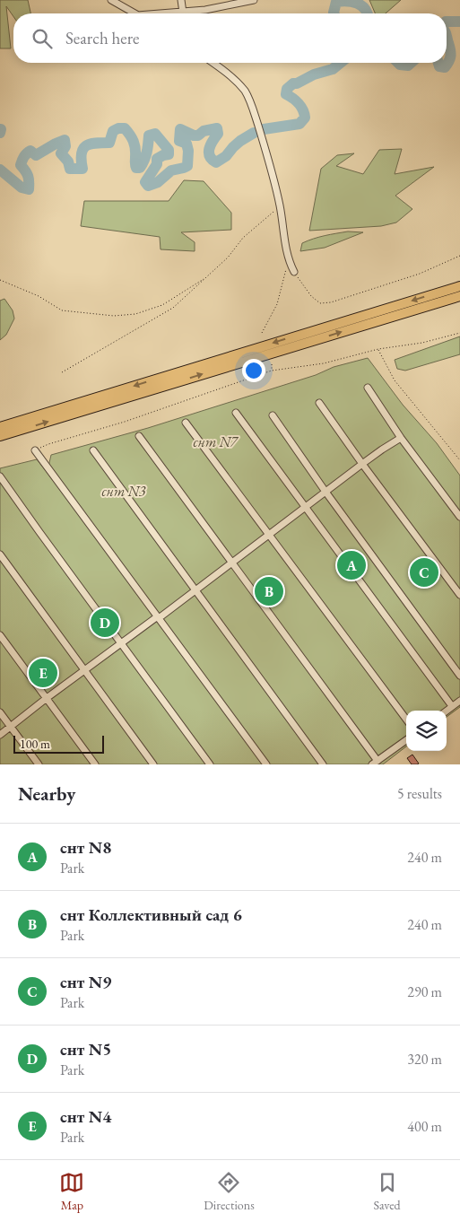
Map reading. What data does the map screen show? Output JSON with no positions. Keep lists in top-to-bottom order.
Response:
{
  "parks": ["снт N7", "снт N3"],
  "scale_bar": "100 m",
  "page": {
    "search": "Search here",
    "pins": [
      "A",
      "C",
      "B",
      "D",
      "E"
    ],
    "scale": "100 m",
    "heading": ["Nearby", "5 results"],
    "list": [
      {
        "mark": "A",
        "name": "снт N8",
        "note": "Park",
        "value": "240 m"
      },
      {
        "mark": "B",
        "name": "снт Коллективный сад 6",
        "note": "Park",
        "value": "240 m"
      },
      {
        "mark": "C",
        "name": "снт N9",
        "note": "Park",
        "value": "290 m"
      },
      {
        "mark": "D",
        "name": "снт N5",
        "note": "Park",
        "value": "320 m"
      },
      {
        "mark": "E",
        "name": "снт N4",
        "note": "Park",
        "value": "400 m"
      }
    ],
    "nav": ["Map", "Directions", "Saved"]
  }
}
